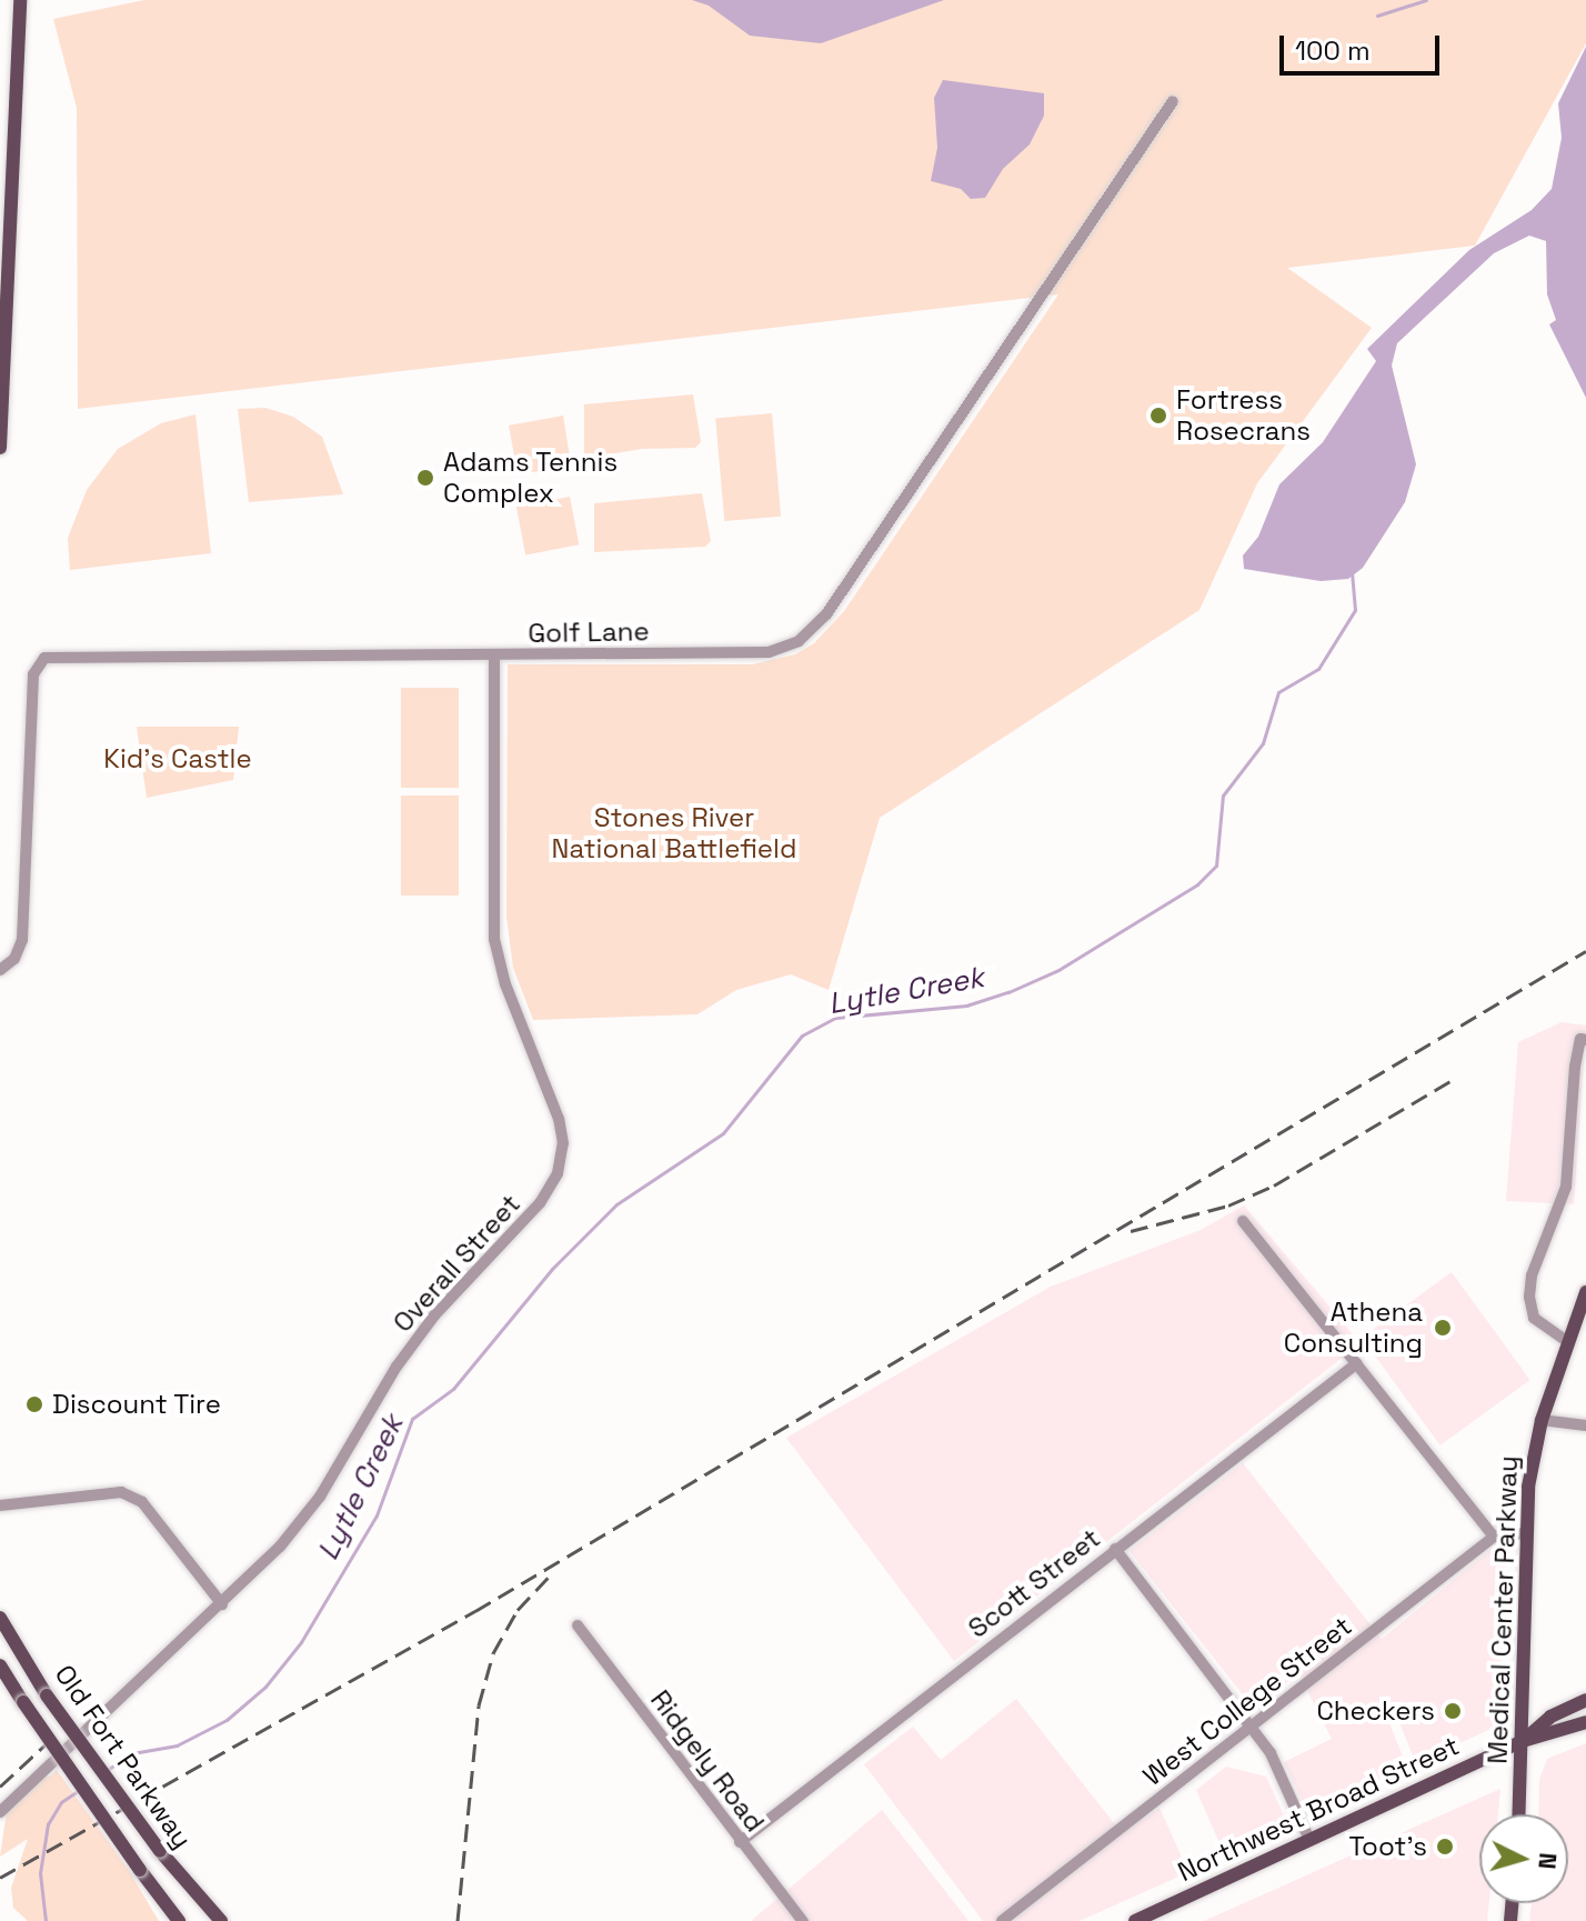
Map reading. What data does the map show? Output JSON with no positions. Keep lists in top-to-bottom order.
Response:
{
  "streets": {
    "main road": ["Medical Center Parkway", "Old Fort Parkway", "Northwest Broad Street"],
    "street": [
      "Golf Lane",
      "Overall Street",
      "Scott Street",
      "West College Street",
      "Ridgely Road"
    ]
  },
  "crossings": [
    ["Golf Lane", "Overall Street"],
    ["Scott Street", "Ridgely Road"],
    ["Medical Center Parkway", "Northwest Broad Street"]
  ],
  "water": ["Lytle Creek"],
  "parks": ["Kid's Castle", "Stones River National Battlefield"],
  "places": [
    "Fortress Rosecrans",
    "Adams Tennis Complex",
    "Athena Consulting",
    "Discount Tire",
    "Checkers",
    "Toot's"
  ],
  "scale_bar": "100 m",
  "north": "right"
}
